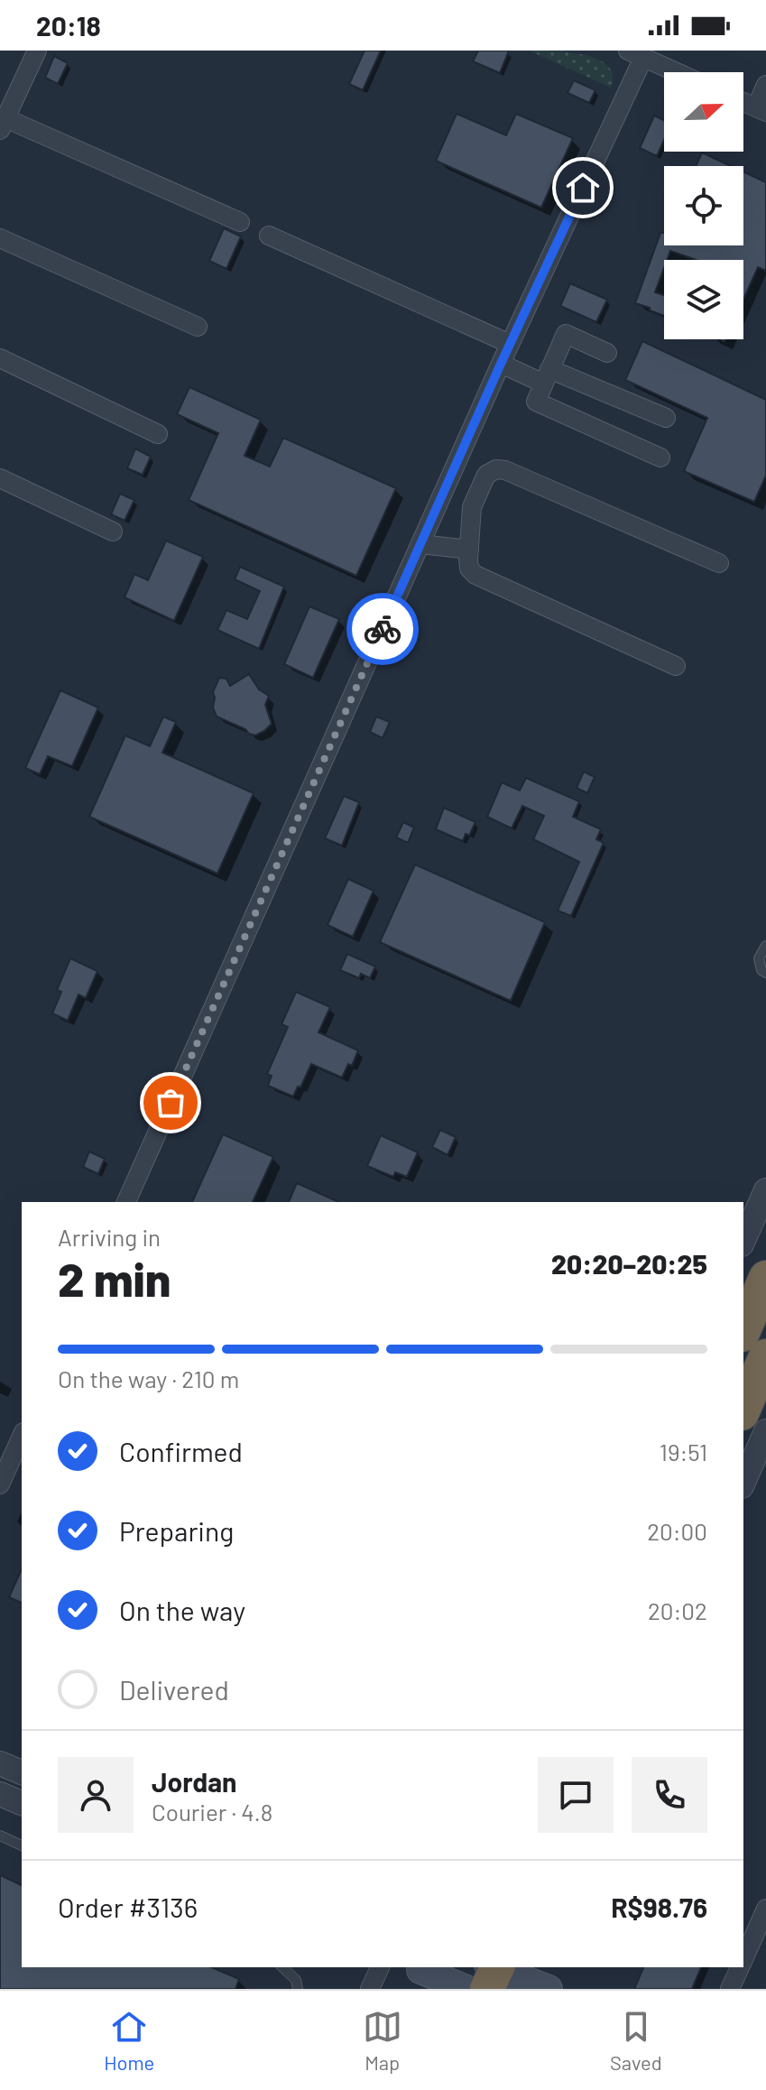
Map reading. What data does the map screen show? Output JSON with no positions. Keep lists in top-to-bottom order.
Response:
{
  "north": "right",
  "page": {
    "status": "20:18",
    "heading": ["2 min", "Arriving in", "20:20–20:25"],
    "panel": [
      "Jordan",
      "Courier · 4.8",
      "Order #3136",
      "R$98.76"
    ],
    "bar": "On the way · 210 m",
    "list": [
      ["Confirmed", "19:51"],
      ["Preparing", "20:00"],
      ["On the way", "20:02"],
      "Delivered"
    ],
    "tabs": ["Home", "Map", "Saved"]
  }
}
